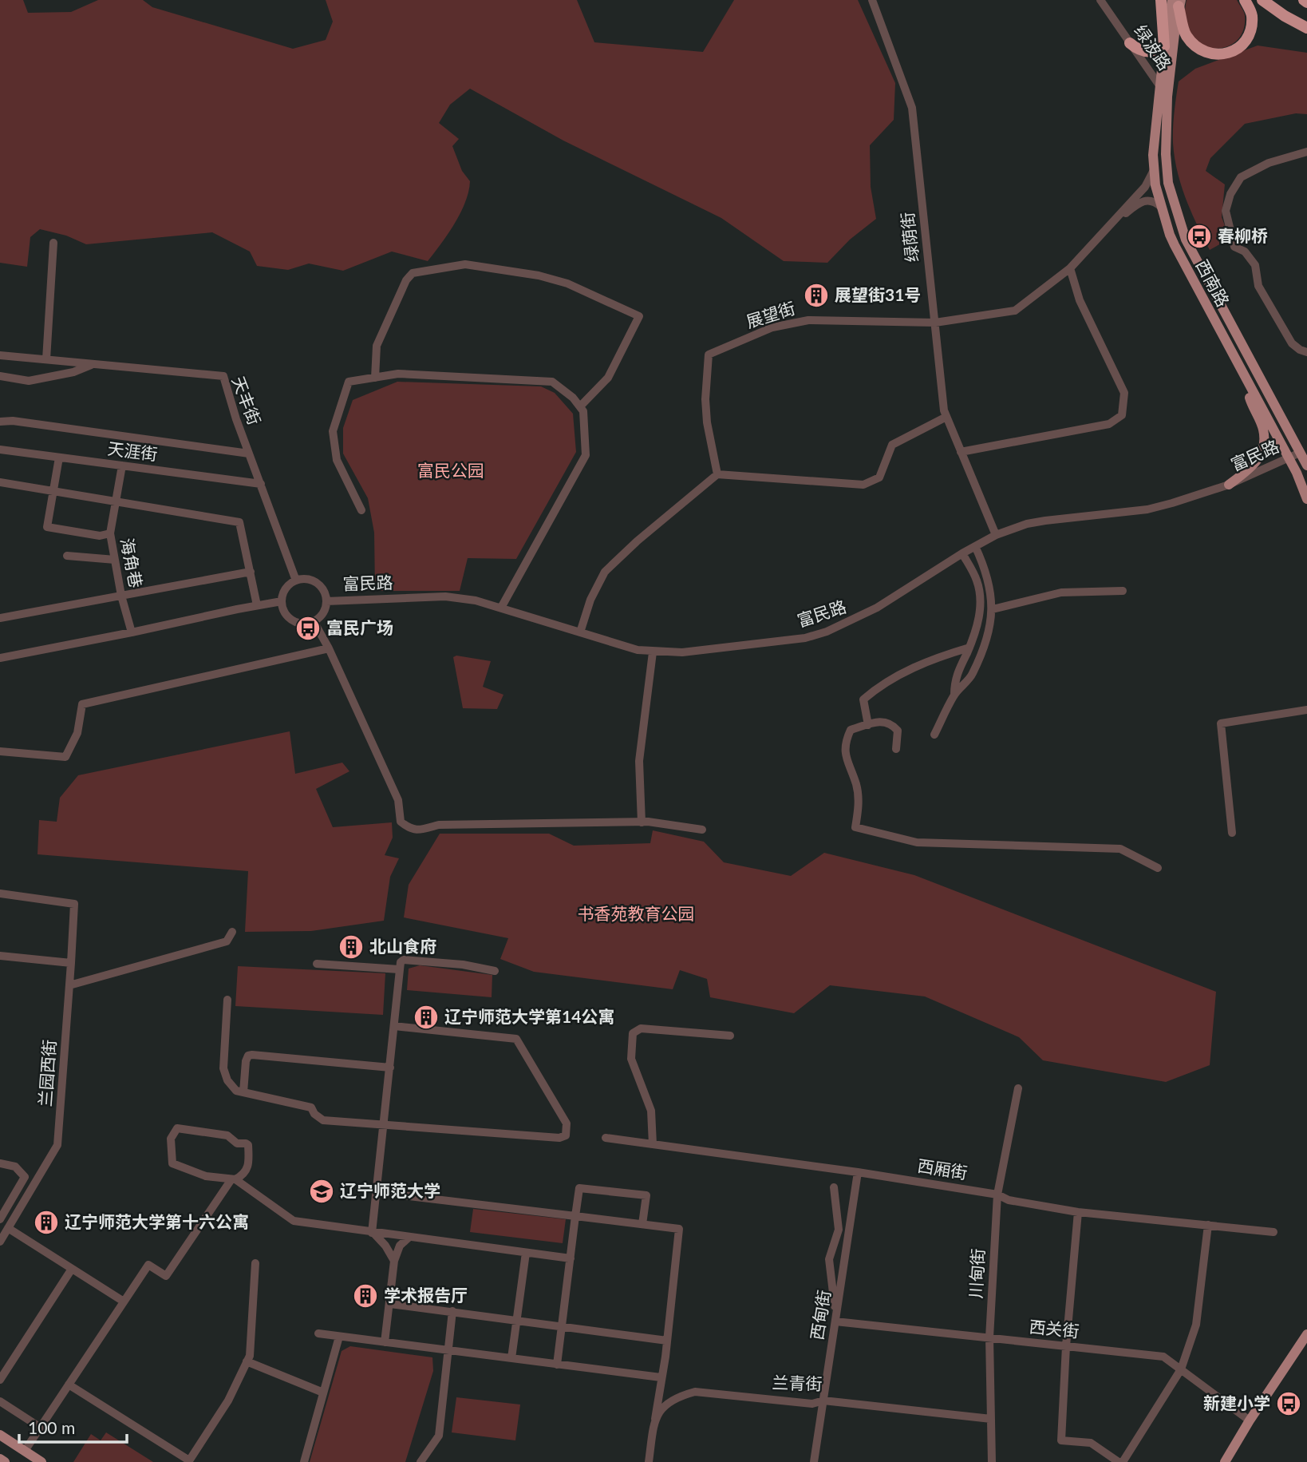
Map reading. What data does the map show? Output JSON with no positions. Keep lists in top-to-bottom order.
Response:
{
  "streets": {
    "main road": ["西南路"],
    "street": [
      "绿波路",
      "绿荫街",
      "展望街",
      "天丰街",
      "天涯街",
      "富民路",
      "海角巷",
      "兰园西街",
      "西厢街",
      "川甸街",
      "西甸街",
      "西关街",
      "兰青街"
    ]
  },
  "crossings": [
    ["绿波路", "西南路"],
    ["绿荫街", "展望街"],
    ["绿荫街", "富民路"],
    ["西南路", "展望街"],
    ["西南路", "富民路"],
    ["天丰街", "天涯街"],
    ["天丰街", "富民路"],
    ["天涯街", "海角巷"],
    ["西厢街", "川甸街"],
    ["西厢街", "西甸街"],
    ["川甸街", "西关街"],
    ["川甸街", "兰青街"],
    ["西甸街", "西关街"],
    ["西甸街", "兰青街"]
  ],
  "parks": ["富民公园", "书香苑教育公园"],
  "places": {
    "bus stop": ["春柳桥", "富民广场", "新建小学"],
    "building": [
      "展望街31号",
      "北山食府",
      "辽宁师范大学第14公寓",
      "辽宁师范大学第十六公寓",
      "学术报告厅"
    ],
    "school or university": ["辽宁师范大学"]
  },
  "scale_bar": "100 m"
}
